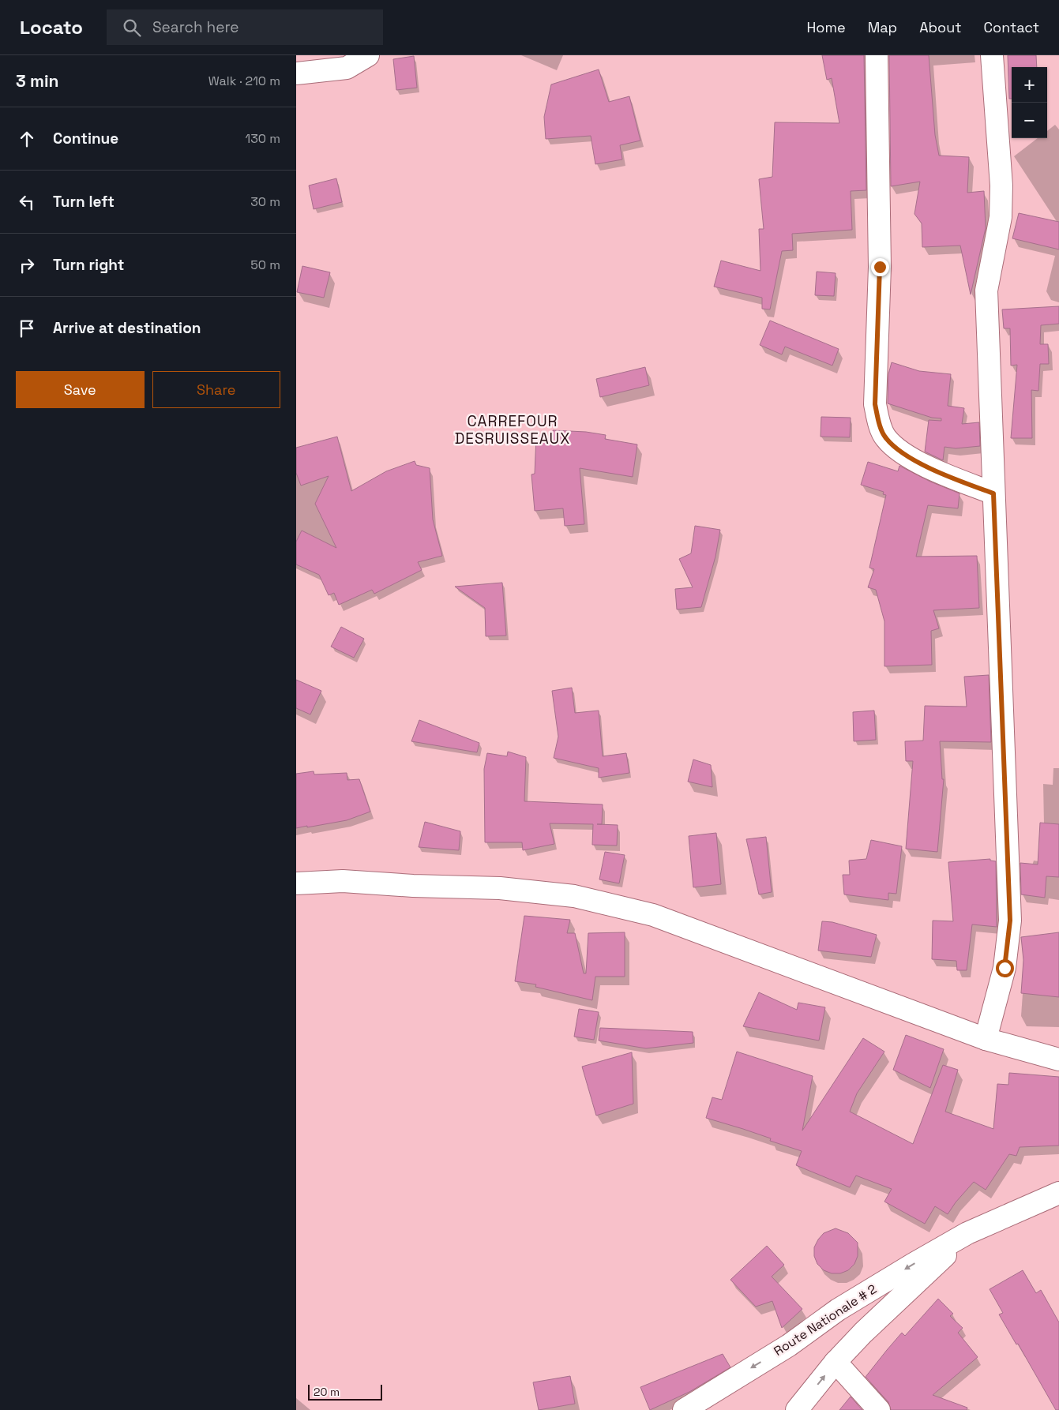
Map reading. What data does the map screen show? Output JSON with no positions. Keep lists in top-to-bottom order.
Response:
{
  "streets": {
    "street": ["Route Nationale # 2"]
  },
  "districts": ["CARREFOUR DESRUISSEAUX"],
  "scale_bar": "20 m",
  "page": {
    "header": "Locato",
    "search": "Search here",
    "nav": [
      "Home",
      "Map",
      "About",
      "Contact"
    ],
    "heading": ["3 min", "Walk · 210 m"],
    "map_buttons": ["+", "−"],
    "list": [
      ["Continue", "130 m"],
      ["Turn left", "30 m"],
      ["Turn right", "50 m"],
      "Arrive at destination"
    ],
    "buttons": ["Save", "Share"],
    "scale": "20 m"
  }
}
